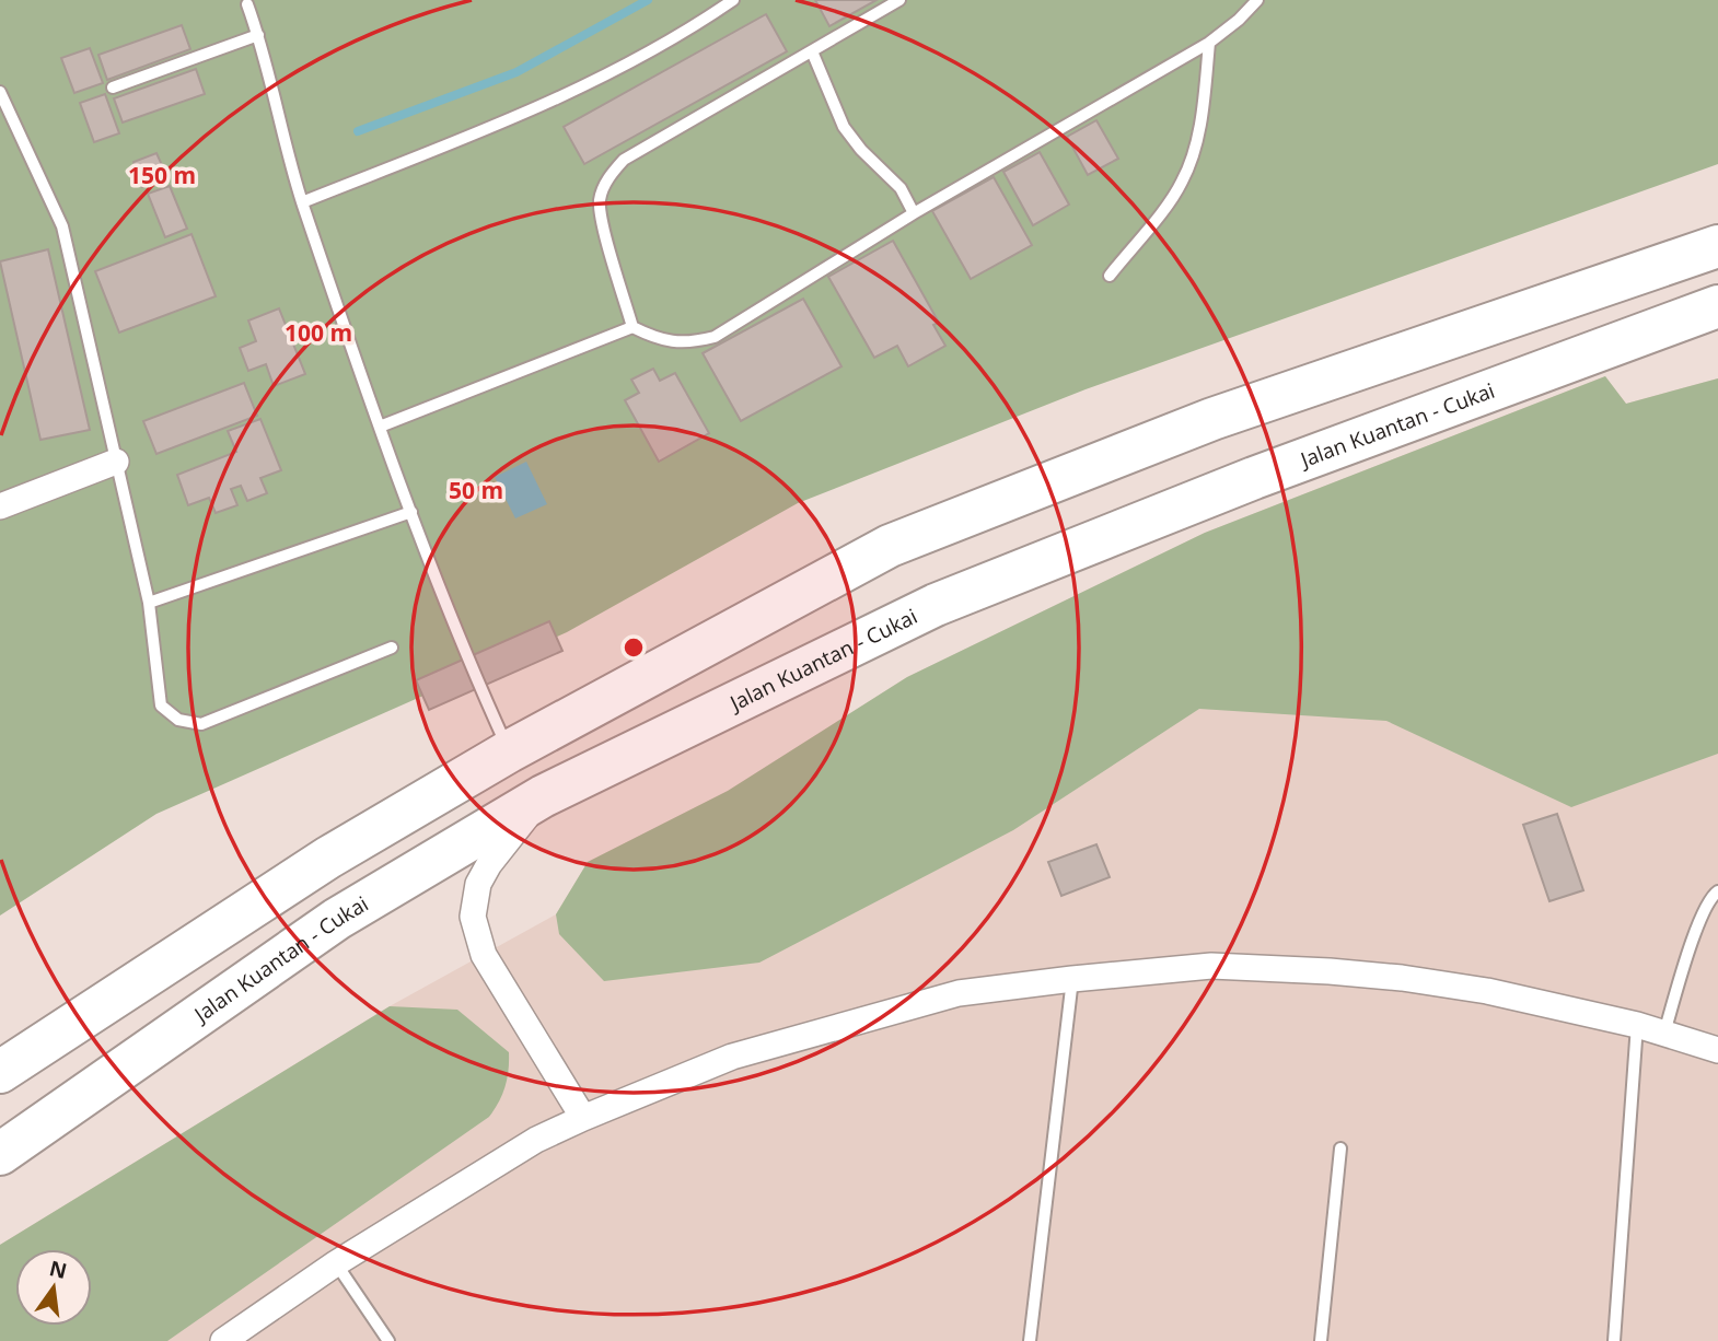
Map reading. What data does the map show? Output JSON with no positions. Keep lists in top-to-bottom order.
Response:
{
  "streets": {
    "highway": ["Jalan Kuantan - Cukai"]
  },
  "north": "top",
  "rings": ["150 m", "100 m", "50 m"]
}
